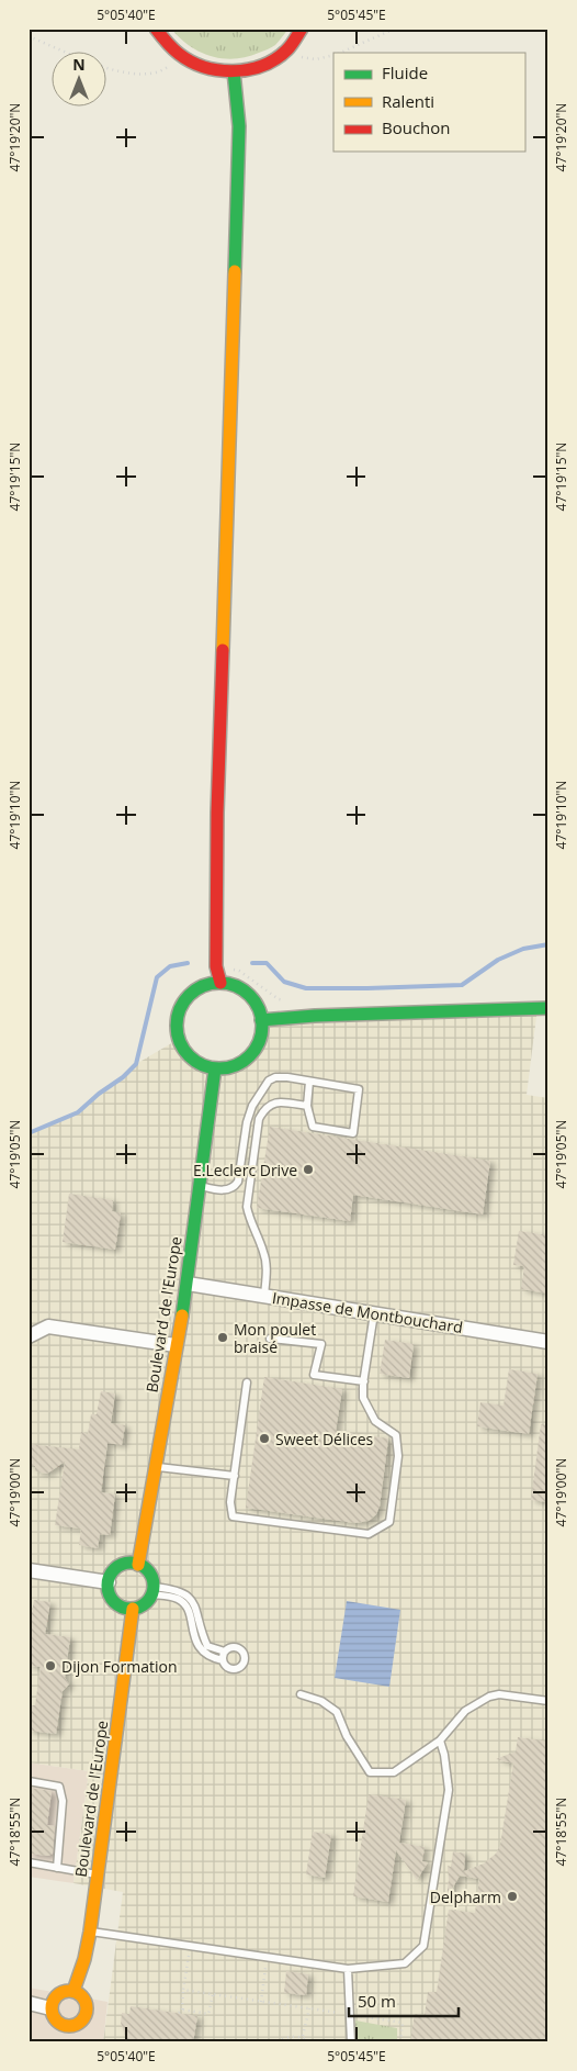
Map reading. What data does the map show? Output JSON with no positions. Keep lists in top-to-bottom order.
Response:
{
  "streets": {
    "street": ["Impasse de Montbouchard", "Boulevard de l'Europe"]
  },
  "crossings": [
    ["Impasse de Montbouchard", "Boulevard de l'Europe"]
  ],
  "places": [
    "E.Leclerc Drive",
    "Mon poulet braisé",
    "Sweet Délices",
    "Dijon Formation",
    "Delpharm"
  ],
  "legend": ["Fluide", "Ralenti", "Bouchon"],
  "scale_bar": "50 m",
  "north": "top",
  "coordinates": [
    "5°05'40\"E",
    "5°05'45\"E",
    "47°19'20\"N",
    "47°19'15\"N",
    "47°19'10\"N",
    "47°19'05\"N",
    "47°19'00\"N",
    "47°18'55\"N"
  ]
}
